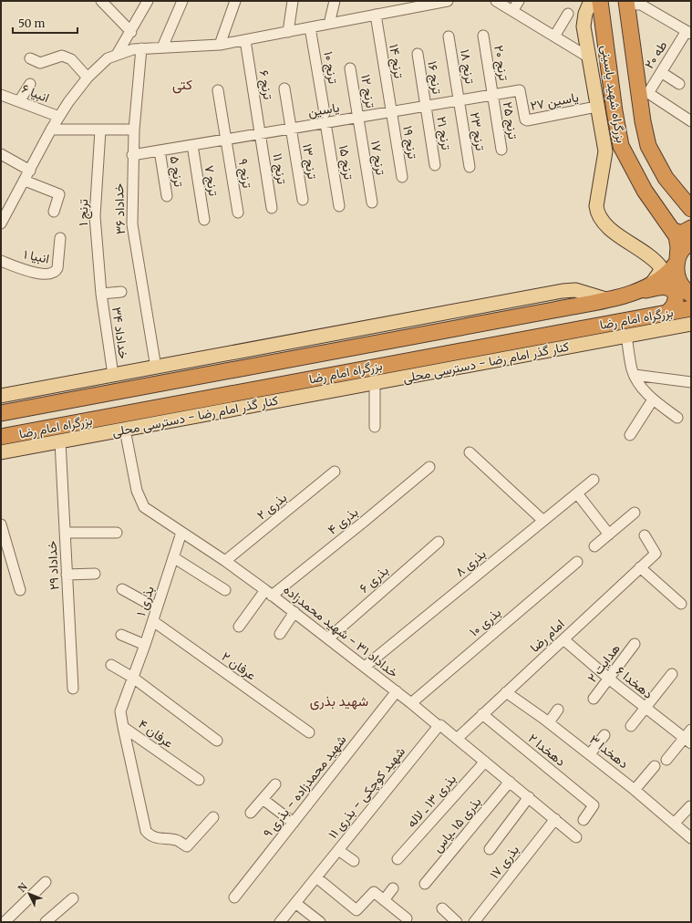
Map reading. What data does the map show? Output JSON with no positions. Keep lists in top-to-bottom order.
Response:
{
  "streets": {
    "highway": ["بزرگراه شهید یاسینی", "بزرگراه امام رضا"],
    "main road": ["کنار گذر امام رضا - دسترسی محلی"],
    "street": [
      "طه ۲۰",
      "ترنج ۱۴",
      "ترنج ۲۰",
      "ترنج ۱۸",
      "ترنج ۱۰",
      "ترنج ۱۶",
      "ترنج ۶",
      "ترنج ۱۲",
      "انبیا ۶",
      "یاسین ۲۷",
      "یاسین",
      "ترنج ۲۵",
      "ترنج ۲۳",
      "ترنج ۲۱",
      "ترنج ۱۹",
      "ترنج ۱۷",
      "ترنج ۱۳",
      "ترنج ۱۵",
      "ترنج ۱۱",
      "ترنج ۵",
      "ترنج ۹",
      "ترنج ۷",
      "خداداد ۳۶",
      "ترنج ۱",
      "انبیا ۱",
      "خداداد ۳۴",
      "بذری ۲",
      "بذری ۴",
      "بذری ۸",
      "خداداد ۲۹",
      "بذری ۶",
      "بذری ۱",
      "بذری ۱۰",
      "خداداد ۳۱ - شهید محمدزاده",
      "امام رضا",
      "هدایت ۲",
      "عرفان ۲",
      "دهخدا ۶",
      "عرفان ۴",
      "دهخدا ۲",
      "دهخدا ۳",
      "شهید محمدزاده - بذری ۹",
      "شهید کوچکی - بذری ۱۱",
      "بذری ۱۳ ـ لاله",
      "بذری ۱۵ ـ‌یاس",
      "بذری ۱۷"
    ]
  },
  "crossings": [
    ["ترنج ۱۴", "یاسین"],
    ["ترنج ۱۴", "ترنج ۱۹"],
    ["ترنج ۲۰", "یاسین"],
    ["ترنج ۲۰", "ترنج ۲۵"],
    ["ترنج ۱۸", "یاسین"],
    ["ترنج ۱۸", "ترنج ۲۳"],
    ["ترنج ۱۰", "یاسین"],
    ["ترنج ۱۰", "ترنج ۱۵"],
    ["ترنج ۱۶", "یاسین"],
    ["ترنج ۱۶", "ترنج ۲۱"],
    ["ترنج ۶", "یاسین"],
    ["ترنج ۶", "ترنج ۱۱"],
    ["ترنج ۱۲", "یاسین"],
    ["ترنج ۱۲", "ترنج ۱۷"],
    ["بزرگراه شهید یاسینی", "بزرگراه امام رضا"],
    ["یاسین ۲۷", "یاسین"],
    ["یاسین", "ترنج ۲۵"],
    ["یاسین", "ترنج ۲۳"],
    ["یاسین", "ترنج ۲۱"],
    ["یاسین", "ترنج ۱۹"],
    ["یاسین", "ترنج ۱۷"],
    ["یاسین", "ترنج ۱۳"],
    ["یاسین", "ترنج ۱۵"],
    ["یاسین", "ترنج ۱۱"],
    ["یاسین", "ترنج ۵"],
    ["یاسین", "ترنج ۹"],
    ["یاسین", "ترنج ۷"],
    ["یاسین", "خداداد ۳۶"],
    ["ترنج ۱", "خداداد ۳۴"],
    ["بزرگراه امام رضا", "کنار گذر امام رضا - دسترسی محلی"],
    ["بزرگراه امام رضا", "خداداد ۳۱ - شهید محمدزاده"],
    ["کنار گذر امام رضا - دسترسی محلی", "خداداد ۲۹"],
    ["کنار گذر امام رضا - دسترسی محلی", "خداداد ۳۱ - شهید محمدزاده"],
    ["بذری ۲", "خداداد ۳۱ - شهید محمدزاده"],
    ["بذری ۴", "خداداد ۳۱ - شهید محمدزاده"],
    ["بذری ۸", "خداداد ۳۱ - شهید محمدزاده"],
    ["بذری ۶", "خداداد ۳۱ - شهید محمدزاده"],
    ["بذری ۱", "خداداد ۳۱ - شهید محمدزاده"],
    ["بذری ۱", "عرفان ۲"],
    ["بذری ۱", "عرفان ۴"],
    ["بذری ۱۰", "خداداد ۳۱ - شهید محمدزاده"],
    ["خداداد ۳۱ - شهید محمدزاده", "امام رضا"],
    ["خداداد ۳۱ - شهید محمدزاده", "شهید محمدزاده - بذری ۹"],
    ["خداداد ۳۱ - شهید محمدزاده", "شهید کوچکی - بذری ۱۱"],
    ["خداداد ۳۱ - شهید محمدزاده", "بذری ۱۳ ـ لاله"],
    ["خداداد ۳۱ - شهید محمدزاده", "بذری ۱۵ ـ‌یاس"],
    ["خداداد ۳۱ - شهید محمدزاده", "بذری ۱۷"],
    ["امام رضا", "دهخدا ۶"],
    ["امام رضا", "دهخدا ۲"],
    ["امام رضا", "دهخدا ۳"],
    ["هدایت ۲", "دهخدا ۶"]
  ],
  "districts": ["کتی", "شهید بذری"],
  "scale_bar": "50 m",
  "north": "top left"
}
